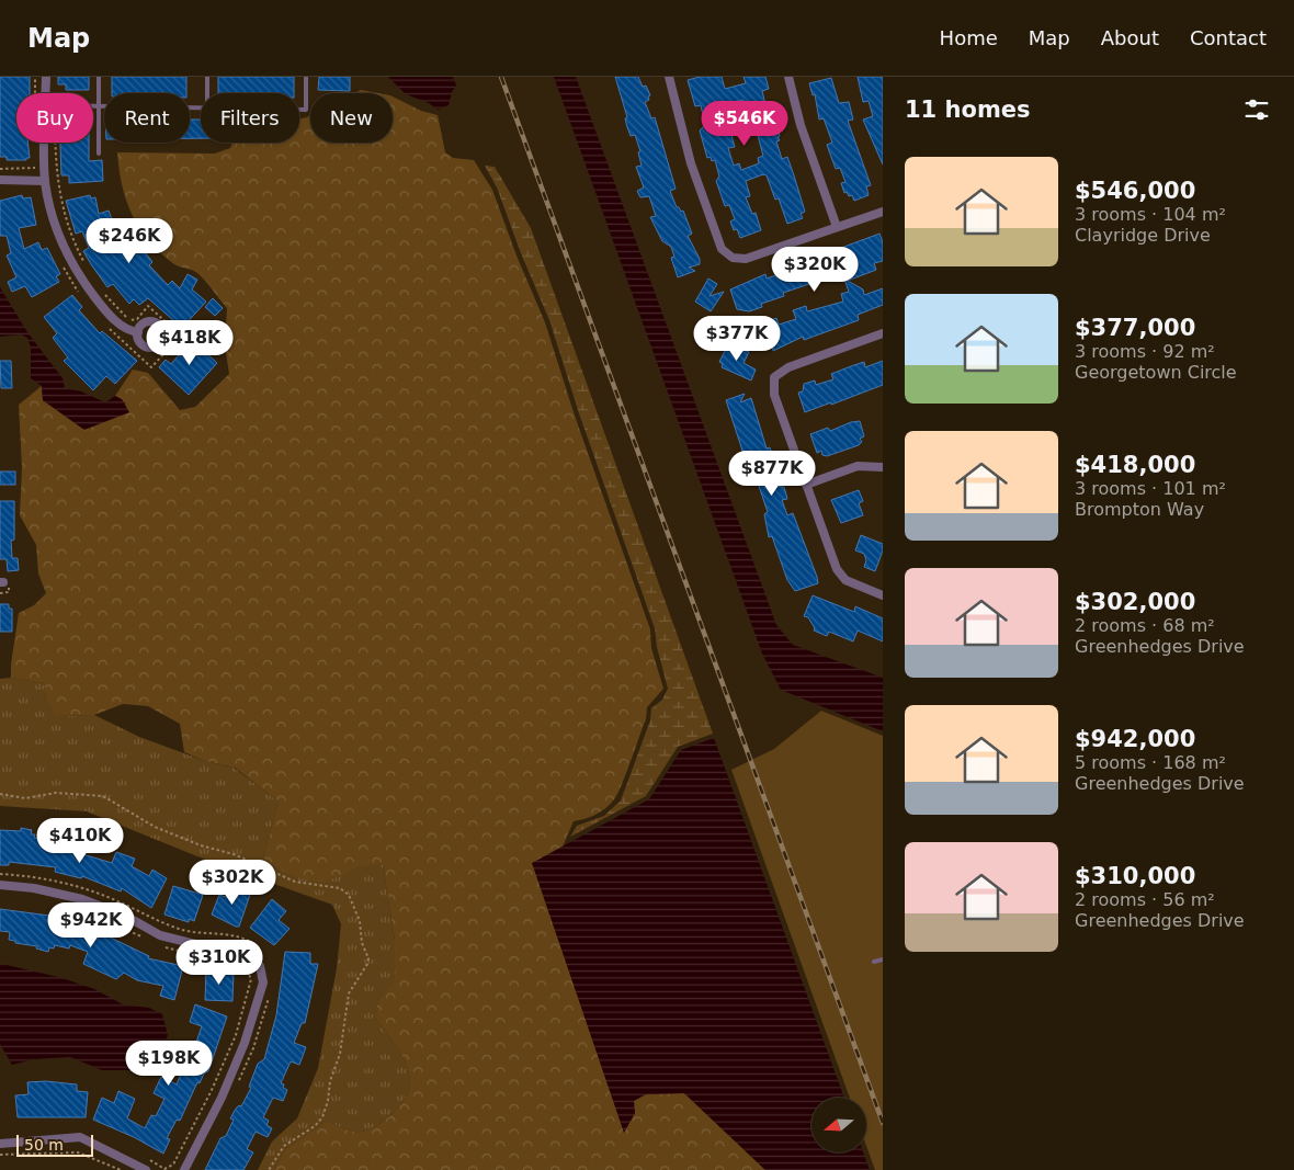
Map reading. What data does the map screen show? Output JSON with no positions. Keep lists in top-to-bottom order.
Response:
{
  "scale_bar": "50 m",
  "north": "left",
  "page": {
    "header": "Map",
    "nav": [
      "Home",
      "Map",
      "About",
      "Contact"
    ],
    "heading": "11 homes",
    "chip": [
      "Buy",
      "Rent",
      "Filters",
      "New"
    ],
    "price": [
      "$546K",
      "$246K",
      "$320K",
      "$377K",
      "$418K",
      "$877K",
      "$410K",
      "$302K",
      "$942K",
      "$310K",
      "$198K"
    ],
    "list": [
      {
        "name": "$546,000",
        "note": "3 rooms · 104 m² · Clayridge Drive"
      },
      {
        "name": "$377,000",
        "note": "3 rooms · 92 m² · Georgetown Circle"
      },
      {
        "name": "$418,000",
        "note": "3 rooms · 101 m² · Brompton Way"
      },
      {
        "name": "$302,000",
        "note": "2 rooms · 68 m² · Greenhedges Drive"
      },
      {
        "name": "$942,000",
        "note": "5 rooms · 168 m² · Greenhedges Drive"
      },
      {
        "name": "$310,000",
        "note": "2 rooms · 56 m² · Greenhedges Drive"
      }
    ],
    "scale": "50 m"
  }
}
